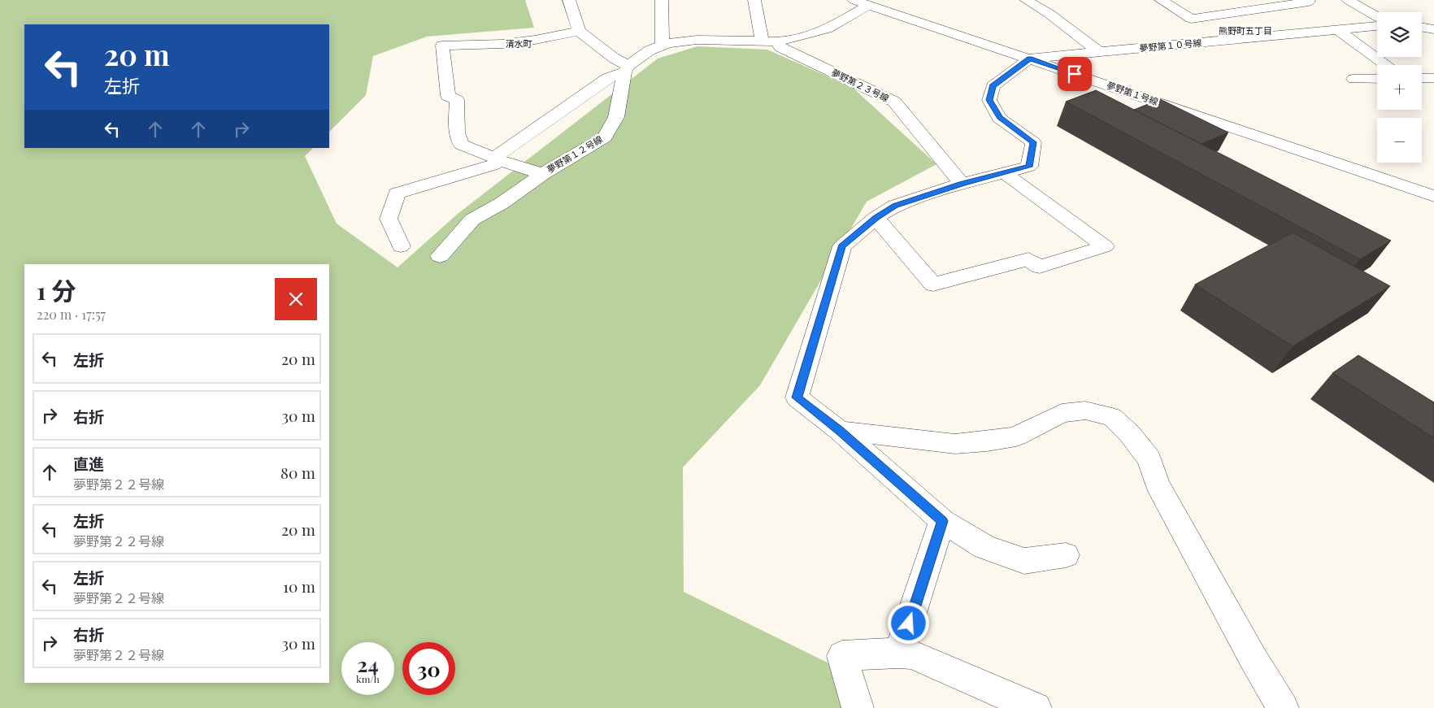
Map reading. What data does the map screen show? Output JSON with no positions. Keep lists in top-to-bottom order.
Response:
{
  "streets": {
    "street": [
      "夢野第１０号線",
      "夢野第２３号線",
      "夢野第１号線",
      "夢野第１２号線"
    ]
  },
  "crossings": [
    ["夢野第１０号線", "夢野第１号線"]
  ],
  "districts": ["熊野町五丁目", "清水町"],
  "page": {
    "map_buttons": ["+", "−"],
    "turn": ["20 m", "左折"],
    "heading": ["1 分", "220 m · 17:57"],
    "list": [
      {
        "name": "左折",
        "value": "20 m"
      },
      {
        "name": "右折",
        "value": "30 m"
      },
      {
        "name": "直進",
        "note": "夢野第２２号線",
        "value": "80 m"
      },
      {
        "name": "左折",
        "note": "夢野第２２号線",
        "value": "20 m"
      },
      {
        "name": "左折",
        "note": "夢野第２２号線",
        "value": "10 m"
      },
      {
        "name": "右折",
        "note": "夢野第２２号線",
        "value": "30 m"
      }
    ],
    "speed": "24 km/h",
    "limit": "30"
  }
}
